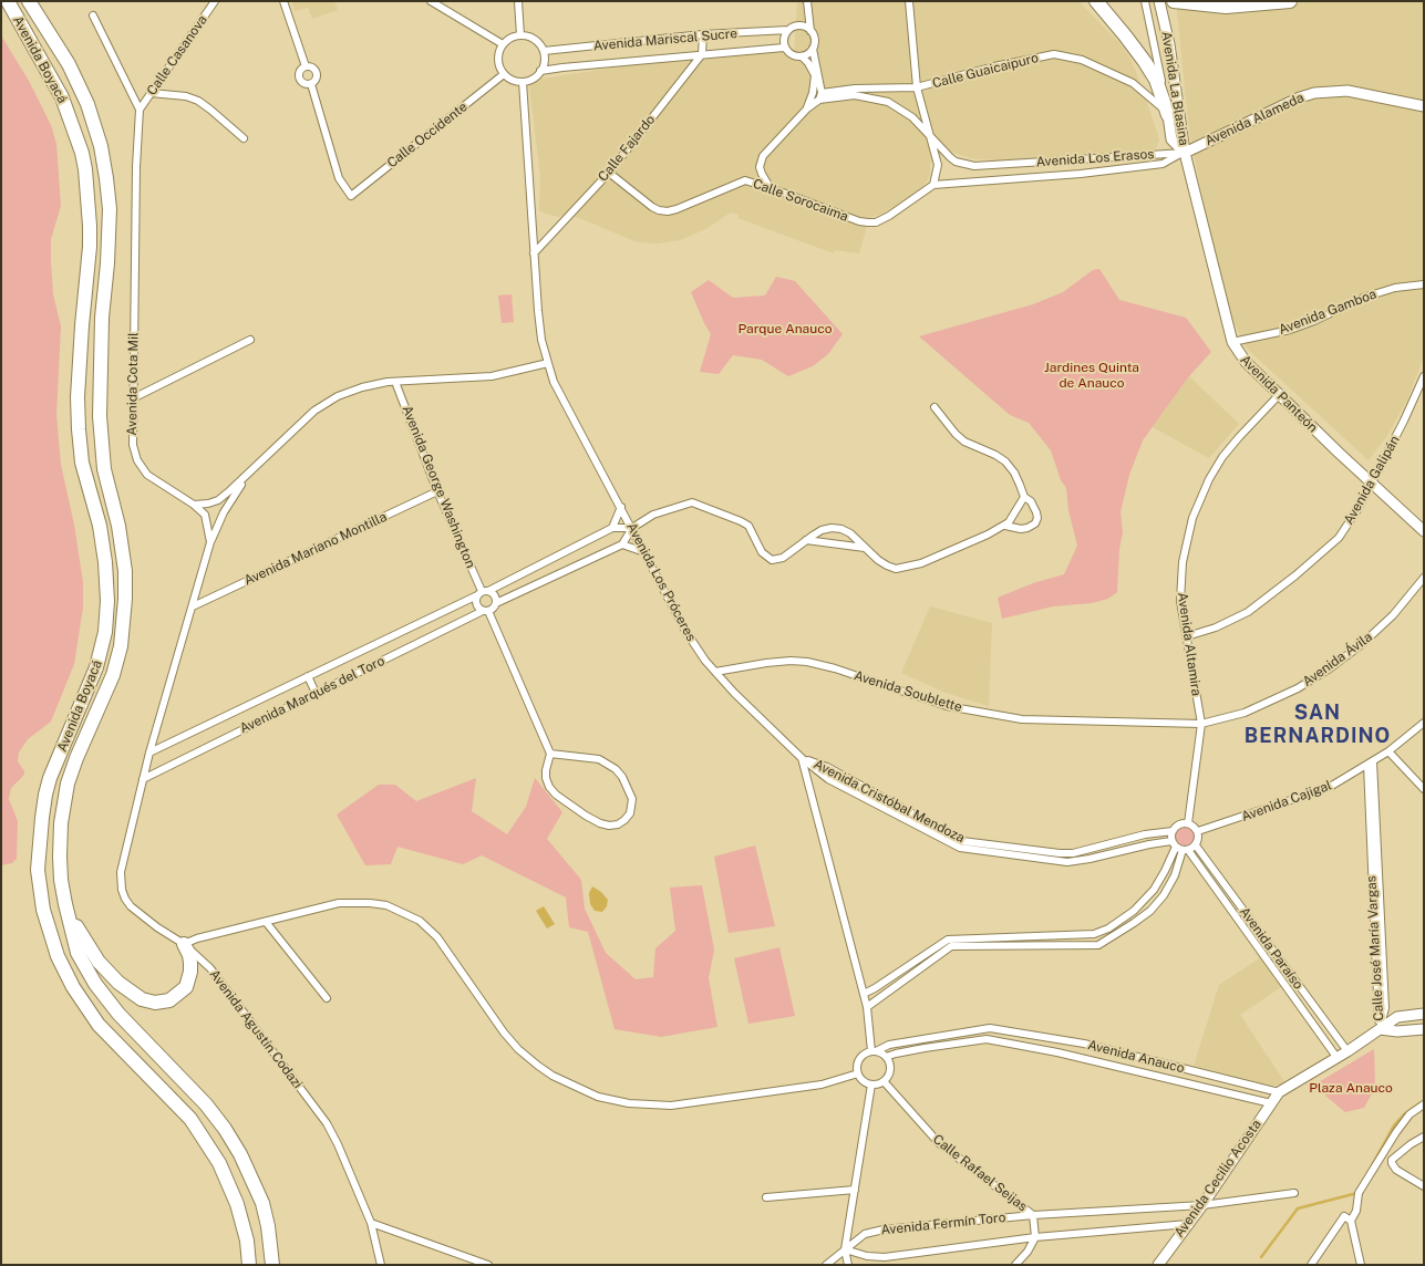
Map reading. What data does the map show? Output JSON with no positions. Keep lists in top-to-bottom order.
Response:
{
  "streets": {
    "highway": ["Avenida Boyacá"],
    "main road": [
      "Avenida La Blasina",
      "Avenida Alameda",
      "Avenida Panteón",
      "Avenida Cecilio Acosta"
    ],
    "street": [
      "Avenida Mariscal Sucre",
      "Calle Casanova",
      "Calle Guaicaipuro",
      "Calle Occidente",
      "Calle Fajardo",
      "Avenida Los Erasos",
      "Calle Sorocaima",
      "Avenida Gamboa",
      "Avenida Cota Mil",
      "Avenida Galipán",
      "Avenida George Washington",
      "Avenida Mariano Montilla",
      "Avenida Los Próceres",
      "Avenida Altamira",
      "Avenida Ávila",
      "Avenida Soublette",
      "Avenida Marqués del Toro",
      "Avenida Cristóbal Mendoza",
      "Avenida Cajigal",
      "Avenida Paraíso",
      "Calle José María Vargas",
      "Avenida Agustín Codazi",
      "Avenida Anauco",
      "Calle Rafael Seijas",
      "Avenida Fermín Toro"
    ]
  },
  "crossings": [
    ["Avenida Mariscal Sucre", "Calle Occidente"],
    ["Avenida Mariscal Sucre", "Calle Fajardo"],
    ["Avenida Mariscal Sucre", "Avenida Los Próceres"],
    ["Calle Casanova", "Avenida Cota Mil"],
    ["Calle Guaicaipuro", "Avenida La Blasina"],
    ["Calle Guaicaipuro", "Avenida Los Erasos"],
    ["Calle Guaicaipuro", "Calle Sorocaima"],
    ["Avenida La Blasina", "Avenida Alameda"],
    ["Avenida La Blasina", "Avenida Los Erasos"],
    ["Avenida La Blasina", "Avenida Panteón"],
    ["Avenida Alameda", "Avenida Los Erasos"],
    ["Avenida Alameda", "Avenida Panteón"],
    ["Calle Occidente", "Avenida Los Próceres"],
    ["Calle Fajardo", "Calle Sorocaima"],
    ["Calle Fajardo", "Avenida Los Próceres"],
    ["Avenida Los Erasos", "Calle Sorocaima"],
    ["Avenida Los Erasos", "Avenida Panteón"],
    ["Avenida Gamboa", "Avenida Panteón"],
    ["Avenida Cota Mil", "Avenida Mariano Montilla"],
    ["Avenida Cota Mil", "Avenida Marqués del Toro"],
    ["Avenida Cota Mil", "Avenida Agustín Codazi"],
    ["Avenida Panteón", "Avenida Galipán"],
    ["Avenida Panteón", "Avenida Altamira"],
    ["Avenida Galipán", "Avenida Altamira"],
    ["Avenida George Washington", "Avenida Mariano Montilla"],
    ["Avenida George Washington", "Avenida Marqués del Toro"],
    ["Avenida Los Próceres", "Avenida Soublette"],
    ["Avenida Los Próceres", "Avenida Marqués del Toro"],
    ["Avenida Los Próceres", "Avenida Cristóbal Mendoza"],
    ["Avenida Altamira", "Avenida Ávila"],
    ["Avenida Altamira", "Avenida Soublette"],
    ["Avenida Altamira", "Avenida Cristóbal Mendoza"],
    ["Avenida Altamira", "Avenida Cajigal"],
    ["Avenida Altamira", "Avenida Paraíso"],
    ["Avenida Ávila", "Avenida Soublette"],
    ["Avenida Marqués del Toro", "Avenida Agustín Codazi"],
    ["Avenida Cristóbal Mendoza", "Avenida Cajigal"],
    ["Avenida Cristóbal Mendoza", "Avenida Paraíso"],
    ["Avenida Cajigal", "Avenida Paraíso"],
    ["Avenida Cajigal", "Calle José María Vargas"],
    ["Avenida Anauco", "Calle Rafael Seijas"],
    ["Avenida Anauco", "Avenida Cecilio Acosta"],
    ["Calle Rafael Seijas", "Avenida Fermín Toro"],
    ["Avenida Cecilio Acosta", "Avenida Fermín Toro"]
  ],
  "districts": ["SAN BERNARDINO"],
  "parks": ["Parque Anauco", "Jardines Quinta de Anauco", "Plaza Anauco"]
}
